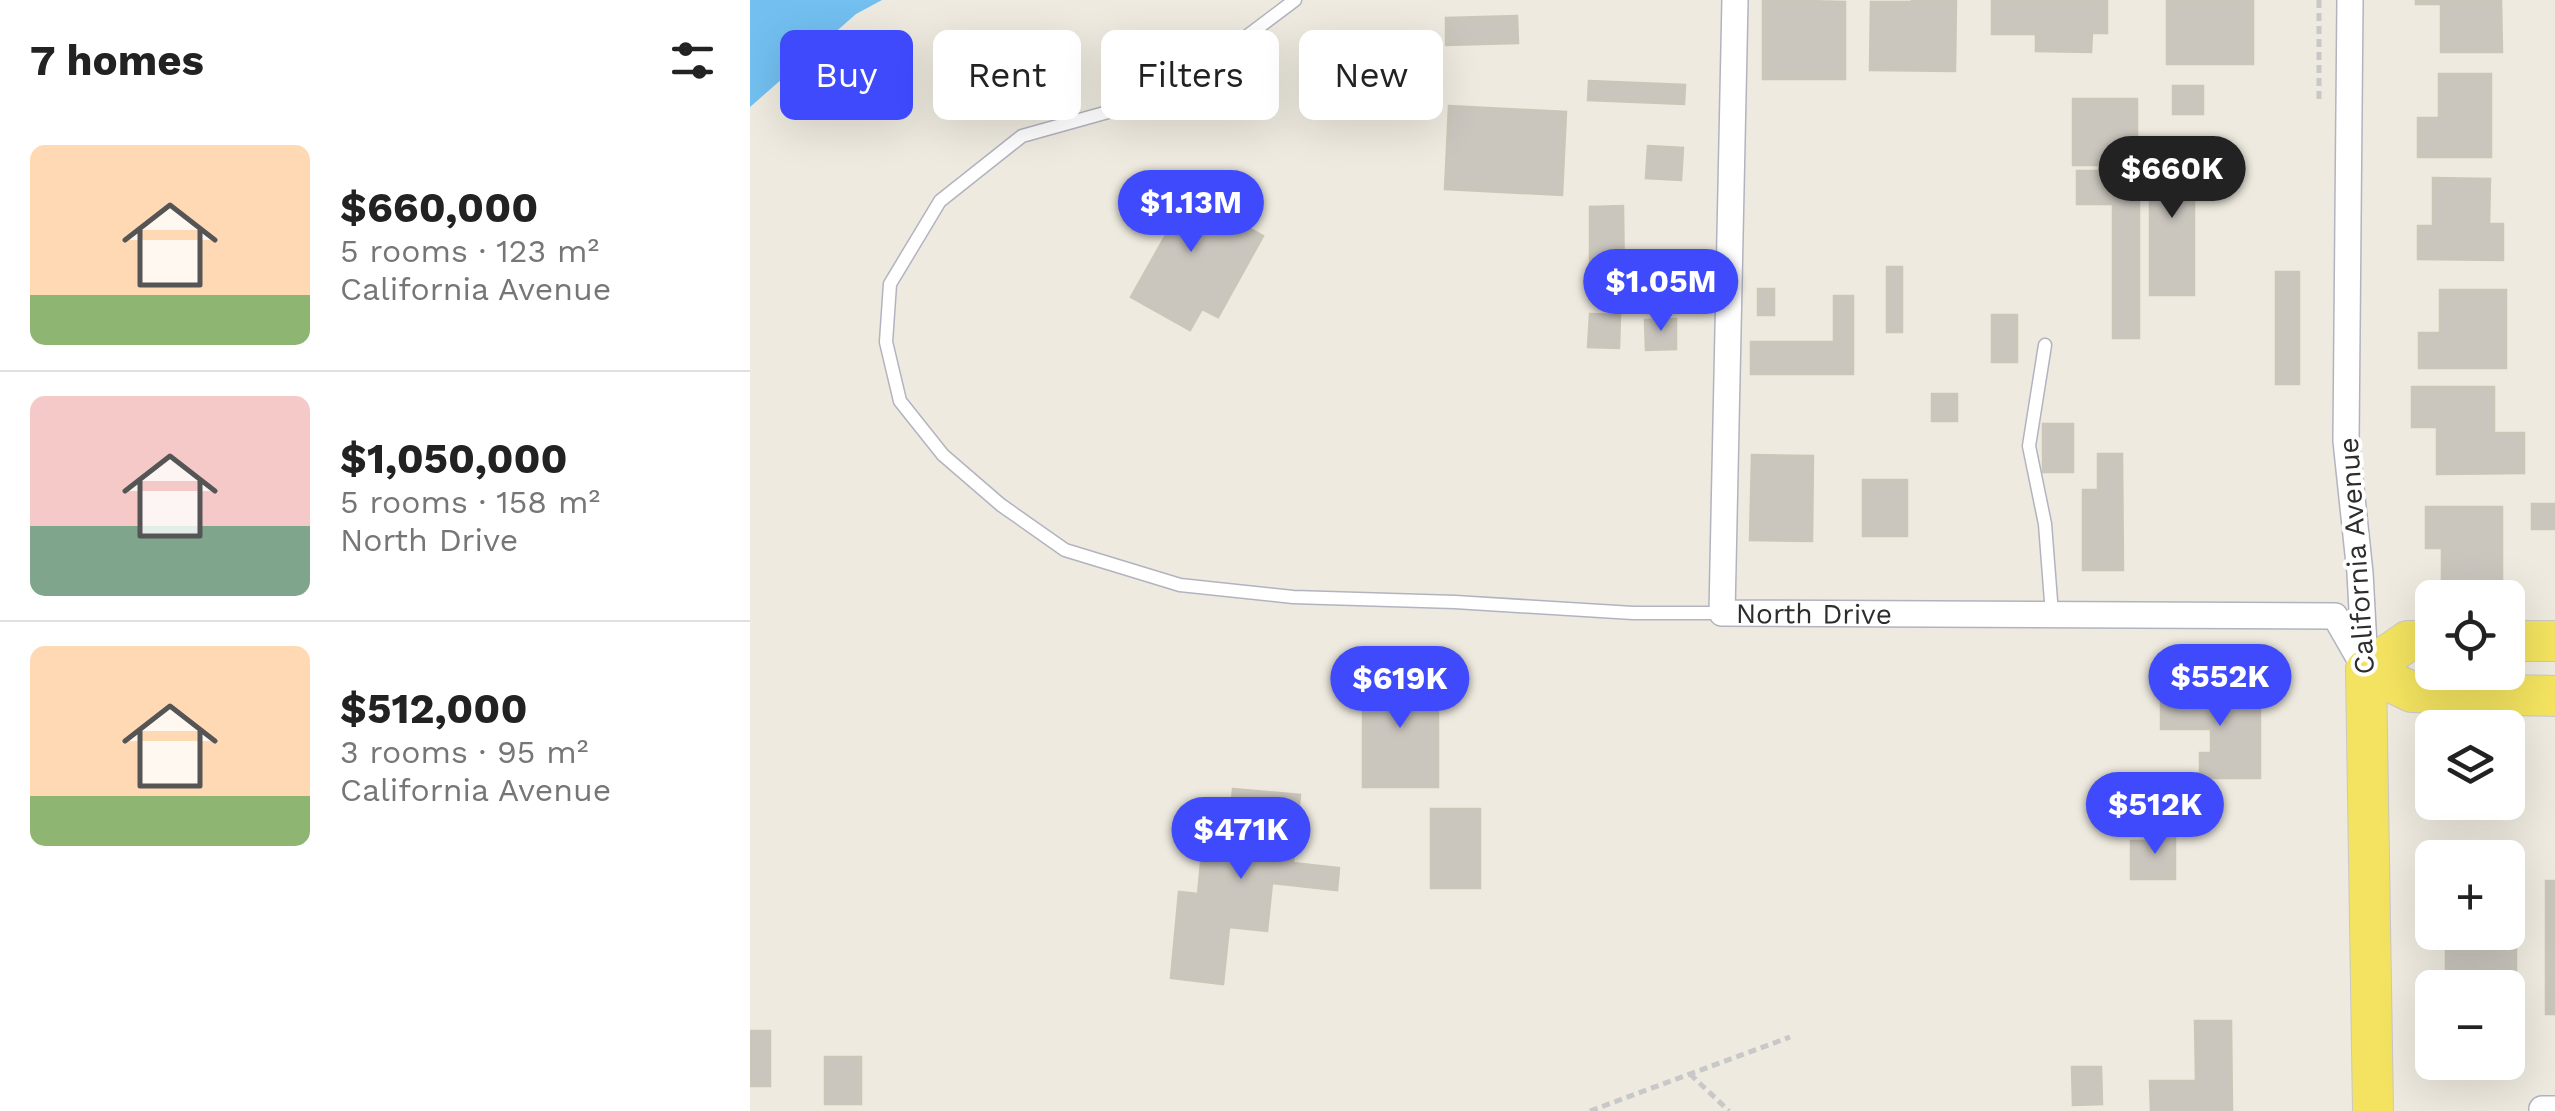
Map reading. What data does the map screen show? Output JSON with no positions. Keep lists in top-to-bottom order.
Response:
{
  "streets": {
    "main road": ["California Avenue"],
    "street": ["North Drive"]
  },
  "crossings": [
    ["California Avenue", "North Drive"]
  ],
  "page": {
    "heading": "7 homes",
    "chip": [
      "Buy",
      "Rent",
      "Filters",
      "New"
    ],
    "list": [
      {
        "name": "$660,000",
        "note": "5 rooms · 123 m² · California Avenue"
      },
      {
        "name": "$1,050,000",
        "note": "5 rooms · 158 m² · North Drive"
      },
      {
        "name": "$512,000",
        "note": "3 rooms · 95 m² · California Avenue"
      }
    ],
    "price": [
      "$660K",
      "$1.13M",
      "$1.05M",
      "$552K",
      "$619K",
      "$512K",
      "$471K"
    ],
    "map_buttons": ["+", "−"]
  }
}
